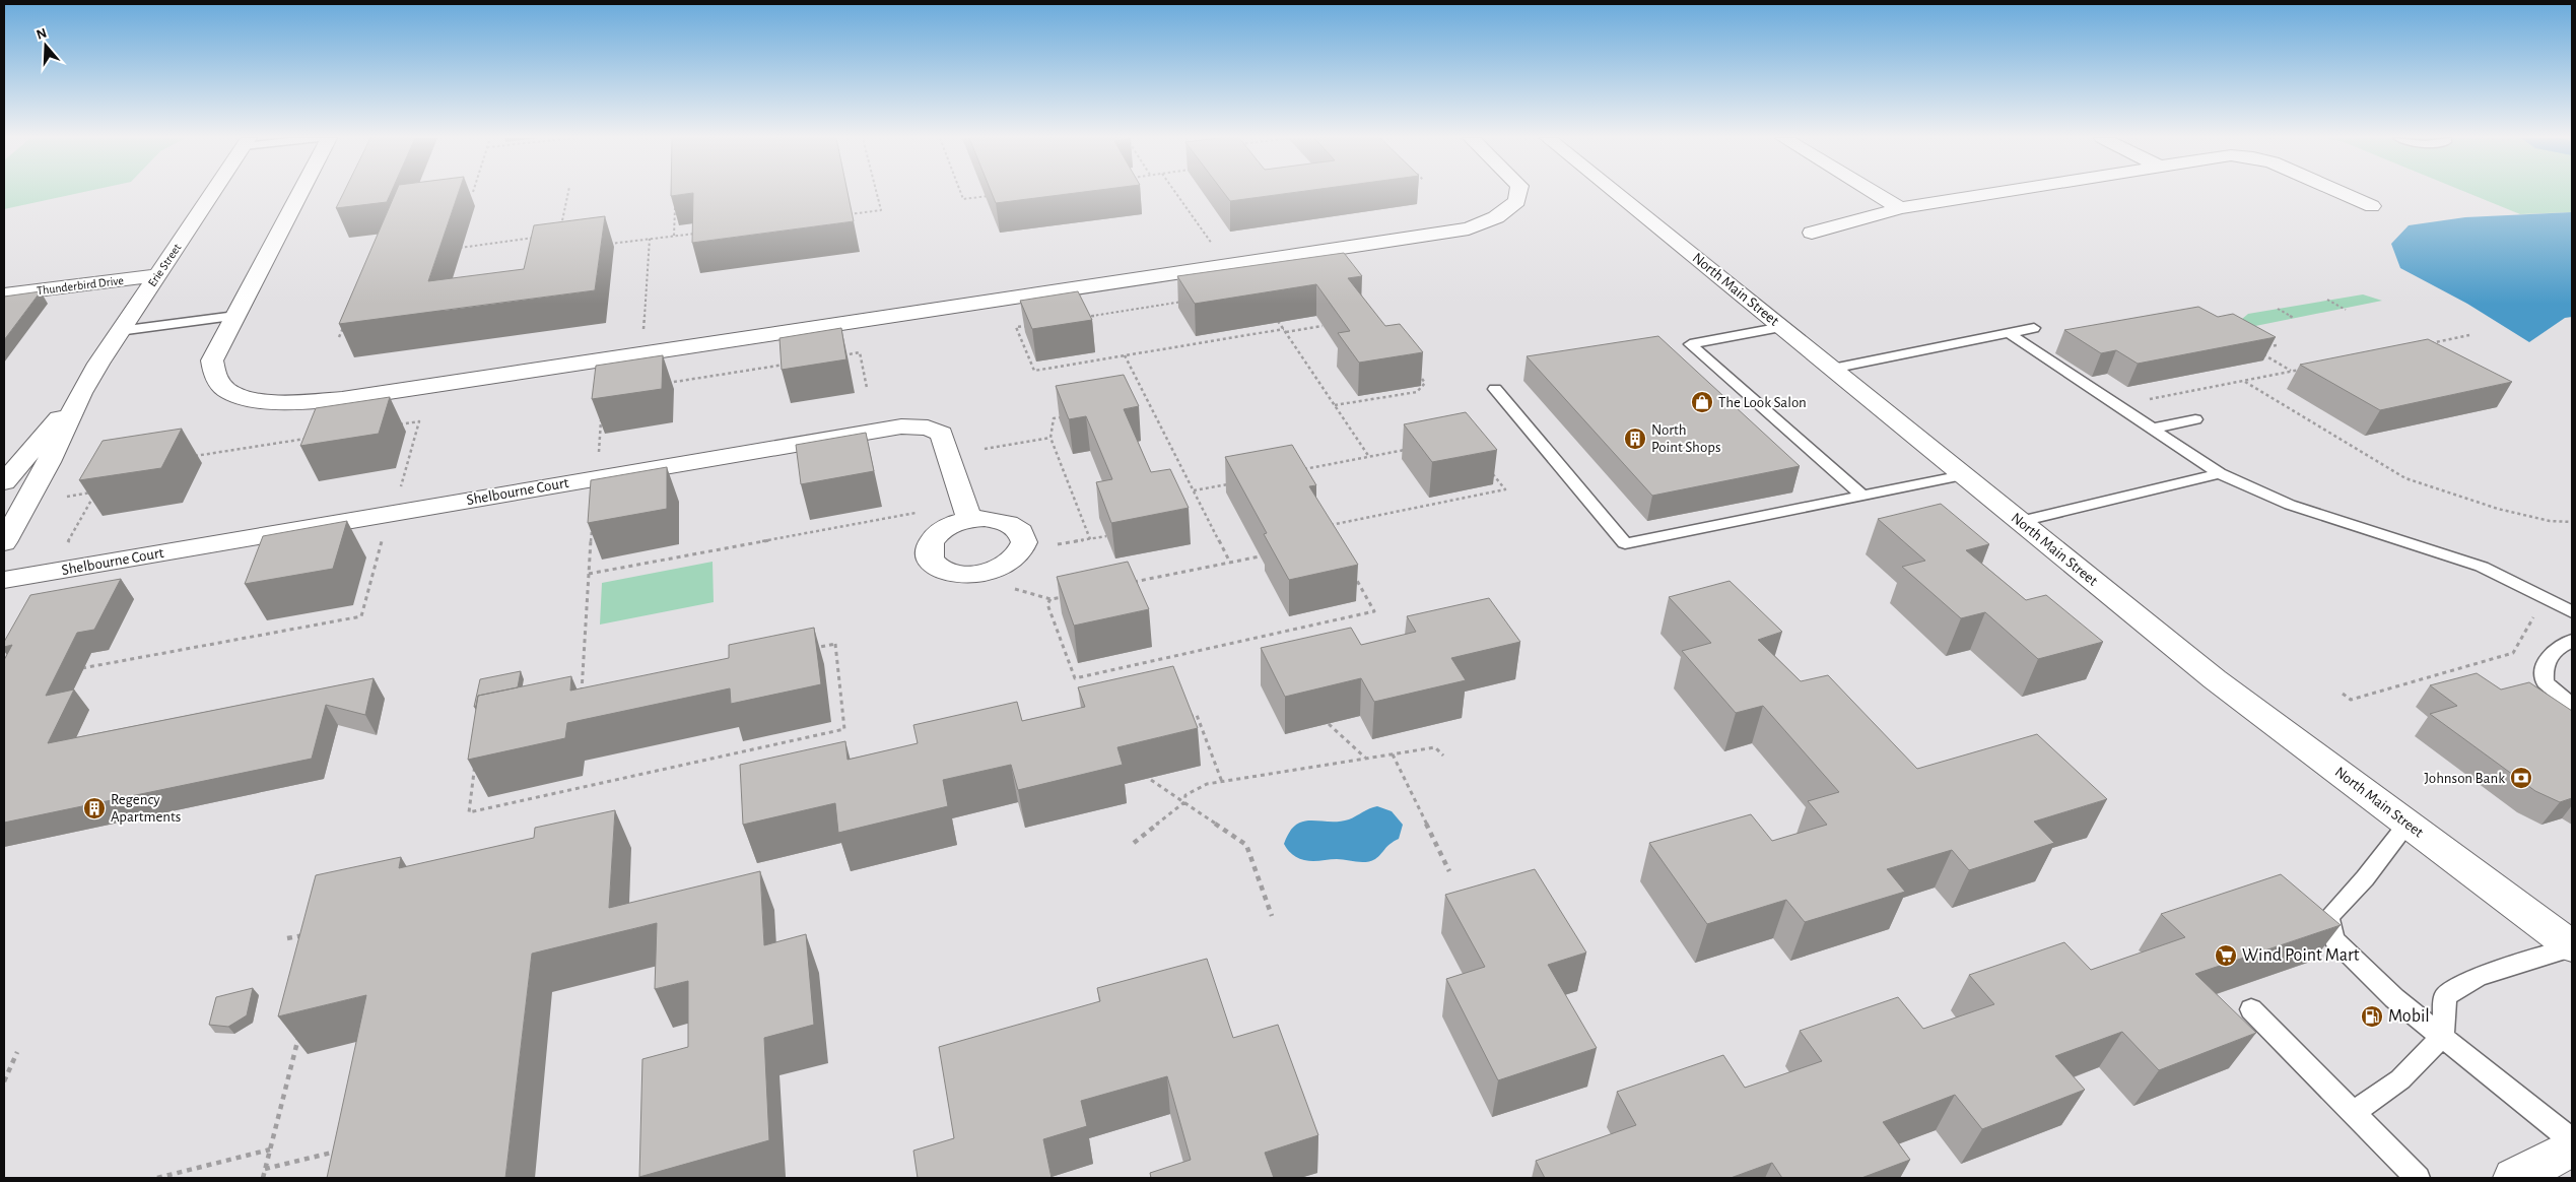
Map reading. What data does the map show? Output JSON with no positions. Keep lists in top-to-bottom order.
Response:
{
  "streets": {
    "street": [
      "Erie Street",
      "Thunderbird Drive",
      "North Main Street",
      "Shelbourne Court"
    ]
  },
  "crossings": [
    ["Erie Street", "Thunderbird Drive"]
  ],
  "places": {
    "shop": ["The Look Salon"],
    "building": ["North Point Shops", "Regency Apartments"],
    "bank": ["Johnson Bank"],
    "supermarket": ["Wind Point Mart"],
    "fuel station": ["Mobil"]
  },
  "north": "top"
}
